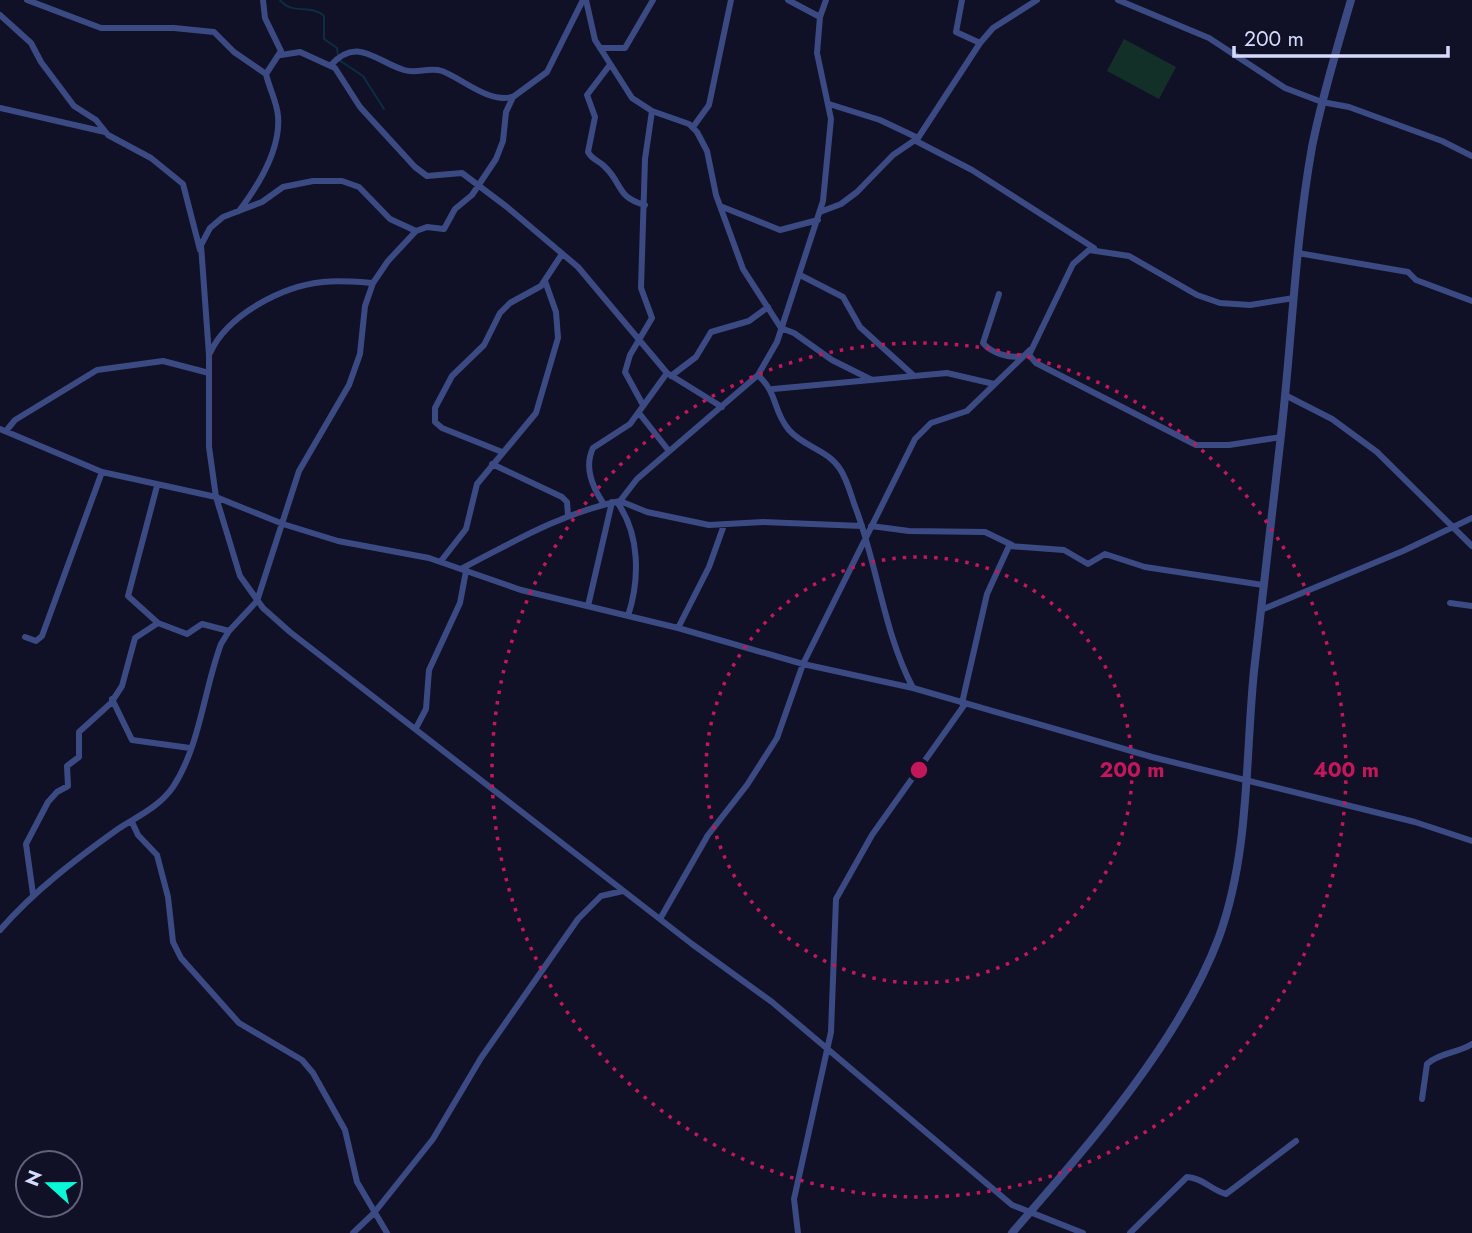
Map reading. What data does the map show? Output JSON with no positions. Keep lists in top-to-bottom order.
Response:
{
  "scale_bar": "200 m",
  "north": "left",
  "rings": ["200 m", "400 m"]
}
